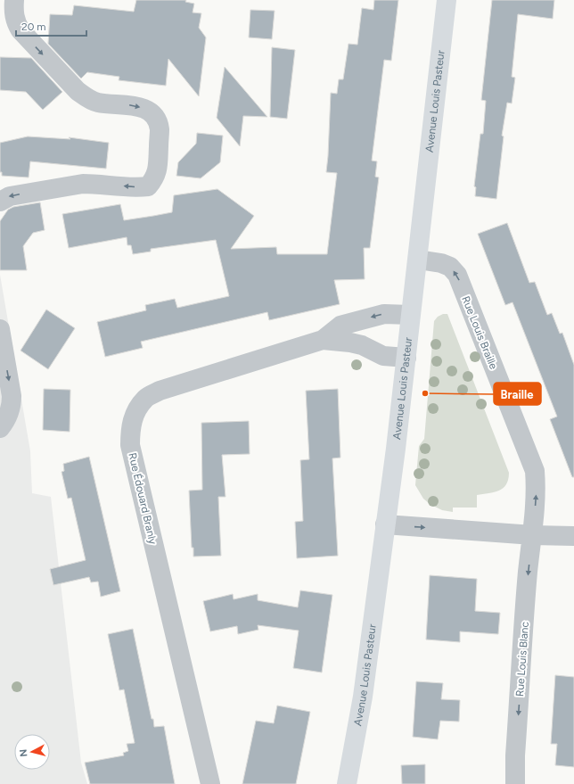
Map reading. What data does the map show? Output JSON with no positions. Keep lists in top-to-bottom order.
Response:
{
  "streets": {
    "main road": ["Avenue Louis Pasteur"],
    "street": ["Rue Louis Braille", "Rue Édouard Branly", "Rue Louis Blanc"]
  },
  "crossings": [
    ["Avenue Louis Pasteur", "Rue Louis Braille"],
    ["Avenue Louis Pasteur", "Rue Édouard Branly"],
    ["Rue Louis Braille", "Rue Louis Blanc"]
  ],
  "one_way": ["Rue Louis Braille", "Rue Louis Blanc"],
  "places": ["Braille"],
  "scale_bar": "20 m",
  "north": "left"
}
